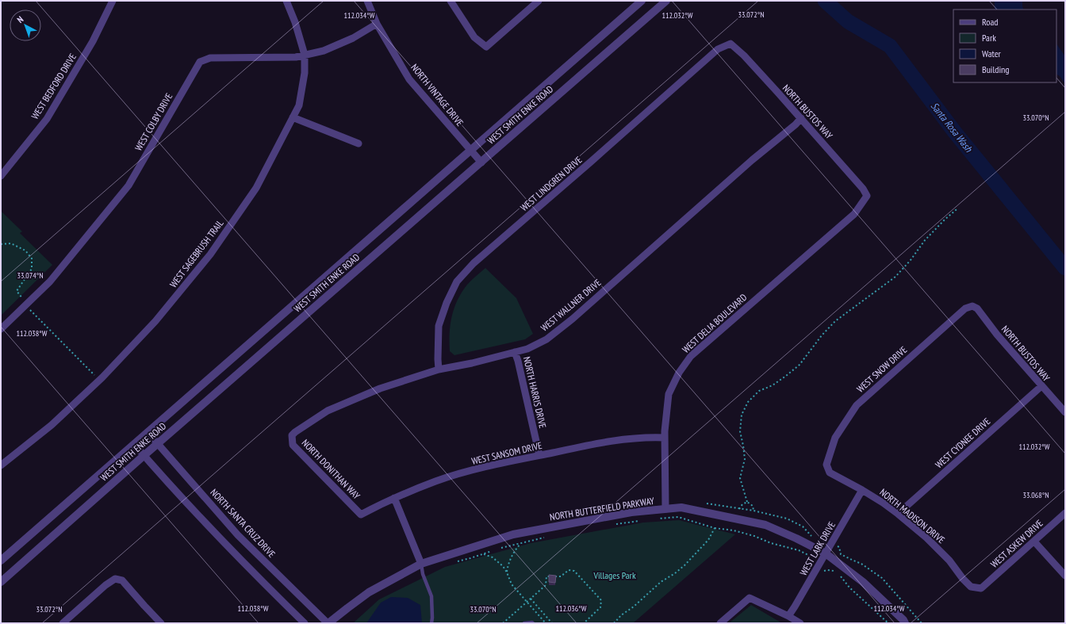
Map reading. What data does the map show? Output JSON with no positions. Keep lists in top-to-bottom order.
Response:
{
  "streets": {
    "street": [
      "WEST BEDFORD DRIVE",
      "NORTH VINTAGE DRIVE",
      "NORTH BUSTOS WAY",
      "WEST SMITH ENKE ROAD",
      "WEST COLBY DRIVE",
      "WEST LINDGREN DRIVE",
      "WEST SAGEBRUSH TRAIL",
      "WEST WALLNER DRIVE",
      "WEST DELIA BOULEVARD",
      "WEST SNOW DRIVE",
      "NORTH HARRIS DRIVE",
      "WEST CYDNEE DRIVE",
      "WEST SANSOM DRIVE",
      "NORTH DONITHAN WAY",
      "NORTH BUTTERFIELD PARKWAY",
      "NORTH MADISON DRIVE",
      "NORTH SANTA CRUZ DRIVE",
      "WEST ASKEW DRIVE",
      "WEST LARK DRIVE"
    ]
  },
  "crossings": [
    ["NORTH VINTAGE DRIVE", "WEST SMITH ENKE ROAD"],
    ["NORTH VINTAGE DRIVE", "WEST COLBY DRIVE"],
    ["NORTH BUSTOS WAY", "WEST LINDGREN DRIVE"],
    ["NORTH BUSTOS WAY", "WEST WALLNER DRIVE"],
    ["NORTH BUSTOS WAY", "WEST DELIA BOULEVARD"],
    ["NORTH BUSTOS WAY", "WEST SNOW DRIVE"],
    ["NORTH BUSTOS WAY", "WEST CYDNEE DRIVE"],
    ["WEST SMITH ENKE ROAD", "NORTH SANTA CRUZ DRIVE"],
    ["WEST COLBY DRIVE", "WEST SAGEBRUSH TRAIL"],
    ["WEST LINDGREN DRIVE", "WEST WALLNER DRIVE"],
    ["WEST WALLNER DRIVE", "NORTH HARRIS DRIVE"],
    ["WEST WALLNER DRIVE", "NORTH DONITHAN WAY"],
    ["WEST DELIA BOULEVARD", "WEST SANSOM DRIVE"],
    ["WEST DELIA BOULEVARD", "NORTH BUTTERFIELD PARKWAY"],
    ["WEST SNOW DRIVE", "NORTH MADISON DRIVE"],
    ["NORTH HARRIS DRIVE", "WEST SANSOM DRIVE"],
    ["WEST CYDNEE DRIVE", "NORTH MADISON DRIVE"],
    ["WEST SANSOM DRIVE", "NORTH DONITHAN WAY"],
    ["NORTH BUTTERFIELD PARKWAY", "NORTH SANTA CRUZ DRIVE"],
    ["NORTH BUTTERFIELD PARKWAY", "WEST LARK DRIVE"],
    ["NORTH MADISON DRIVE", "WEST ASKEW DRIVE"],
    ["NORTH MADISON DRIVE", "WEST LARK DRIVE"]
  ],
  "water": ["Santa Rosa Wash"],
  "parks": ["Villages Park"],
  "legend": [
    "Road",
    "Park",
    "Water",
    "Building"
  ],
  "north": "top left",
  "coordinates": [
    "33.072°N",
    "112.032°W",
    "112.034°W",
    "33.070°N",
    "33.074°N",
    "112.038°W",
    "33.068°N",
    "112.036°W"
  ]
}
